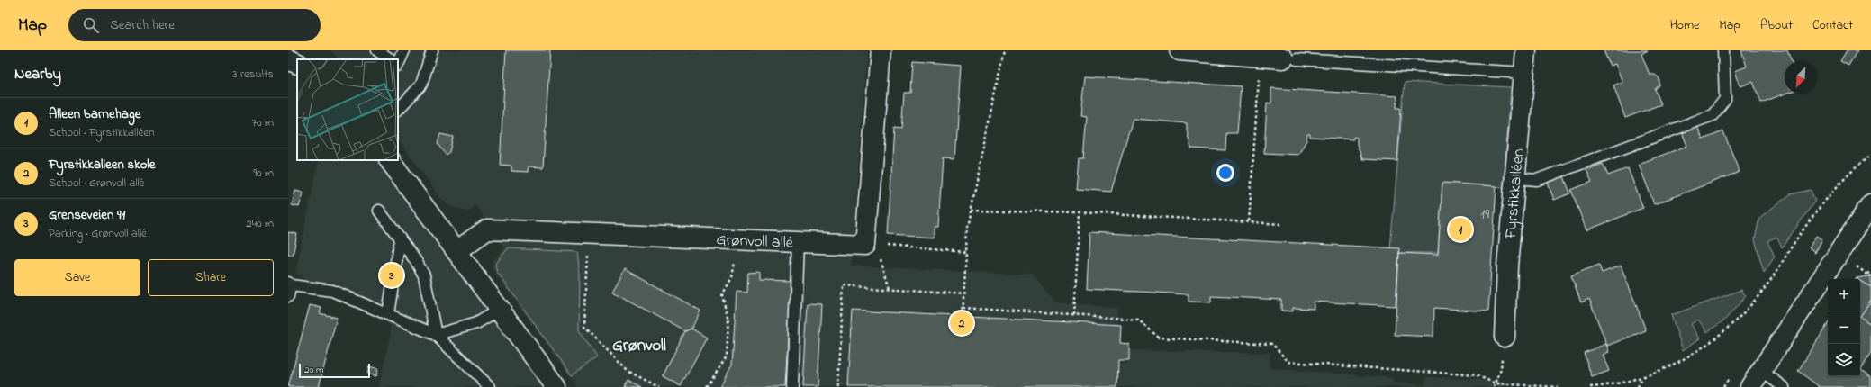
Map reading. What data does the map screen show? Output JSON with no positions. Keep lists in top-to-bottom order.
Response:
{
  "streets": {
    "street": ["Fyrstikkalléen", "Grønvoll allé"]
  },
  "districts": ["Grønvoll"],
  "house_numbers": ["19"],
  "scale_bar": "20 m",
  "north": "bottom left",
  "page": {
    "header": "Map",
    "search": "Search here",
    "nav": [
      "Home",
      "Map",
      "About",
      "Contact"
    ],
    "heading": ["Nearby", "3 results"],
    "list": [
      {
        "mark": "1",
        "name": "Alleen barnehage",
        "note": "School · Fyrstikkalléen",
        "value": "70 m"
      },
      {
        "mark": "2",
        "name": "Fyrstikkalleen skole",
        "note": "School · Grønvoll allé",
        "value": "90 m"
      },
      {
        "mark": "3",
        "name": "Grenseveien 91",
        "note": "Parking · Grønvoll allé",
        "value": "240 m"
      }
    ],
    "pins": ["1", "3", "2"],
    "buttons": ["Save", "Share"],
    "map_buttons": ["+", "−"],
    "scale": "20 m"
  }
}
